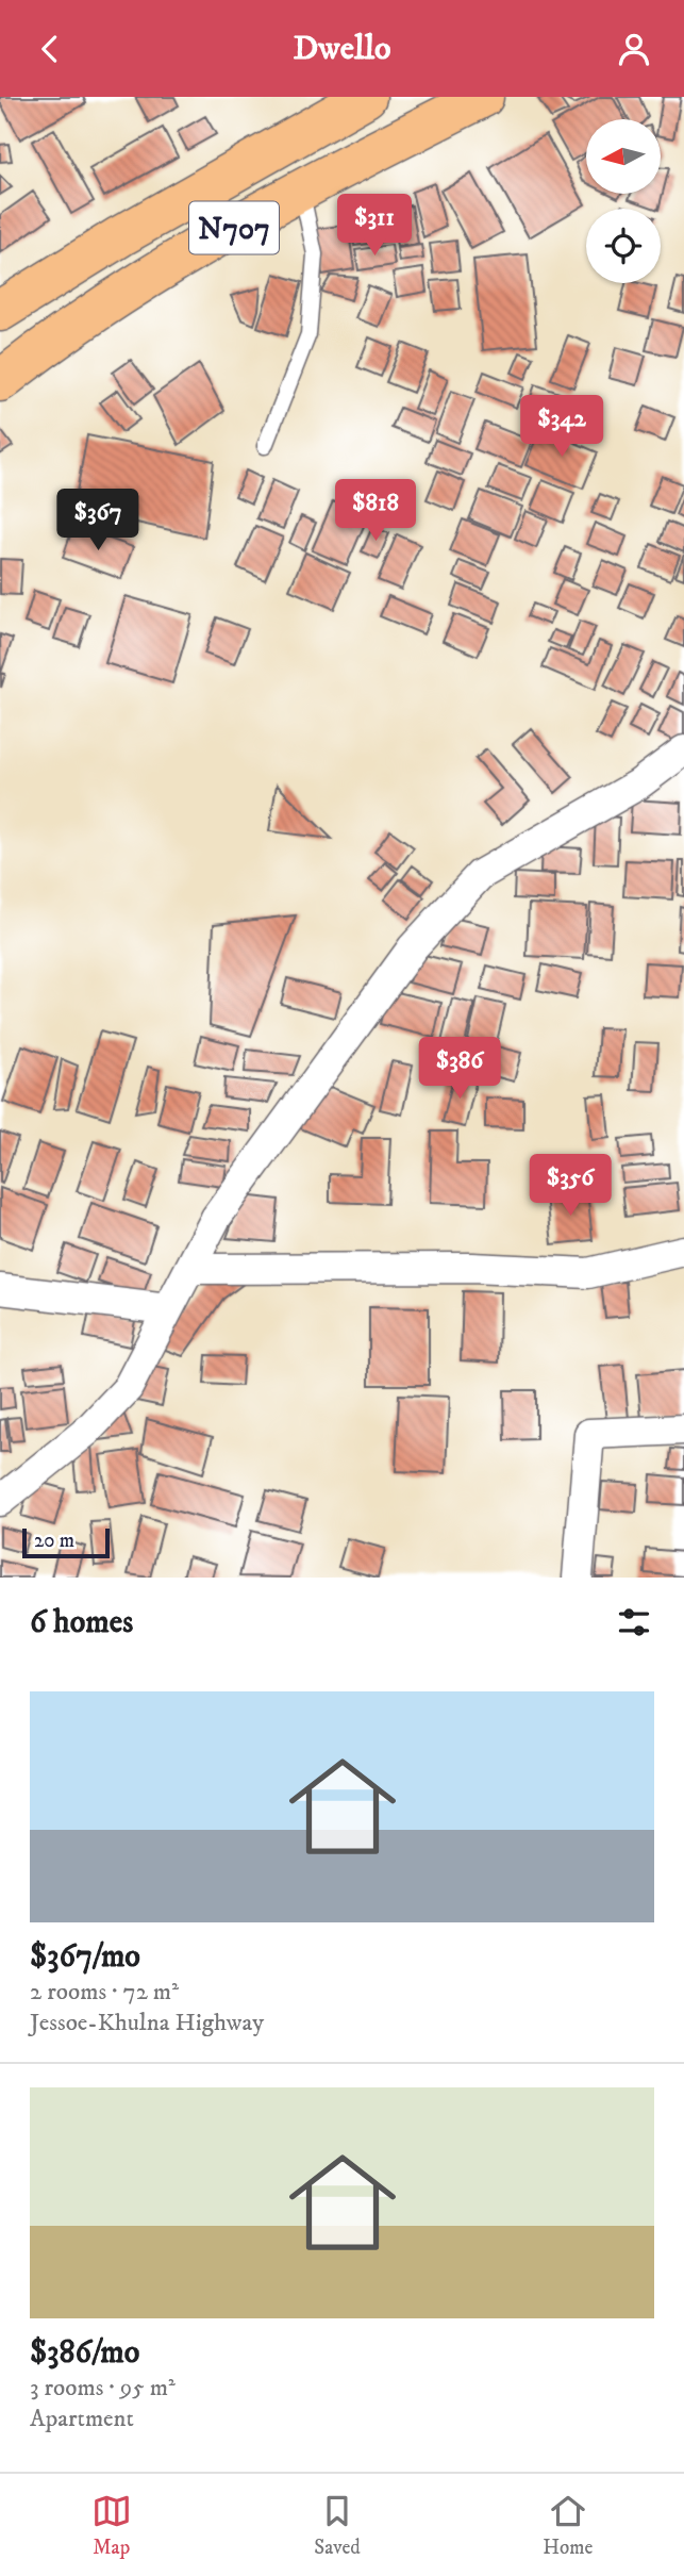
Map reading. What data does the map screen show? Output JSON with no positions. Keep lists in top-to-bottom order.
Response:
{
  "streets": {
    "highway": ["N707"]
  },
  "scale_bar": "20 m",
  "north": "left",
  "page": {
    "header": "Dwello",
    "price": [
      "$311",
      "$342",
      "$818",
      "$367",
      "$386",
      "$356"
    ],
    "scale": "20 m",
    "heading": "6 homes",
    "list": [
      {
        "name": "$367/mo",
        "note": "2 rooms · 72 m² · Jessoe-Khulna Highway"
      },
      {
        "name": "$386/mo",
        "note": "3 rooms · 95 m² · Apartment"
      }
    ],
    "tabs": ["Map", "Saved", "Home"]
  }
}
